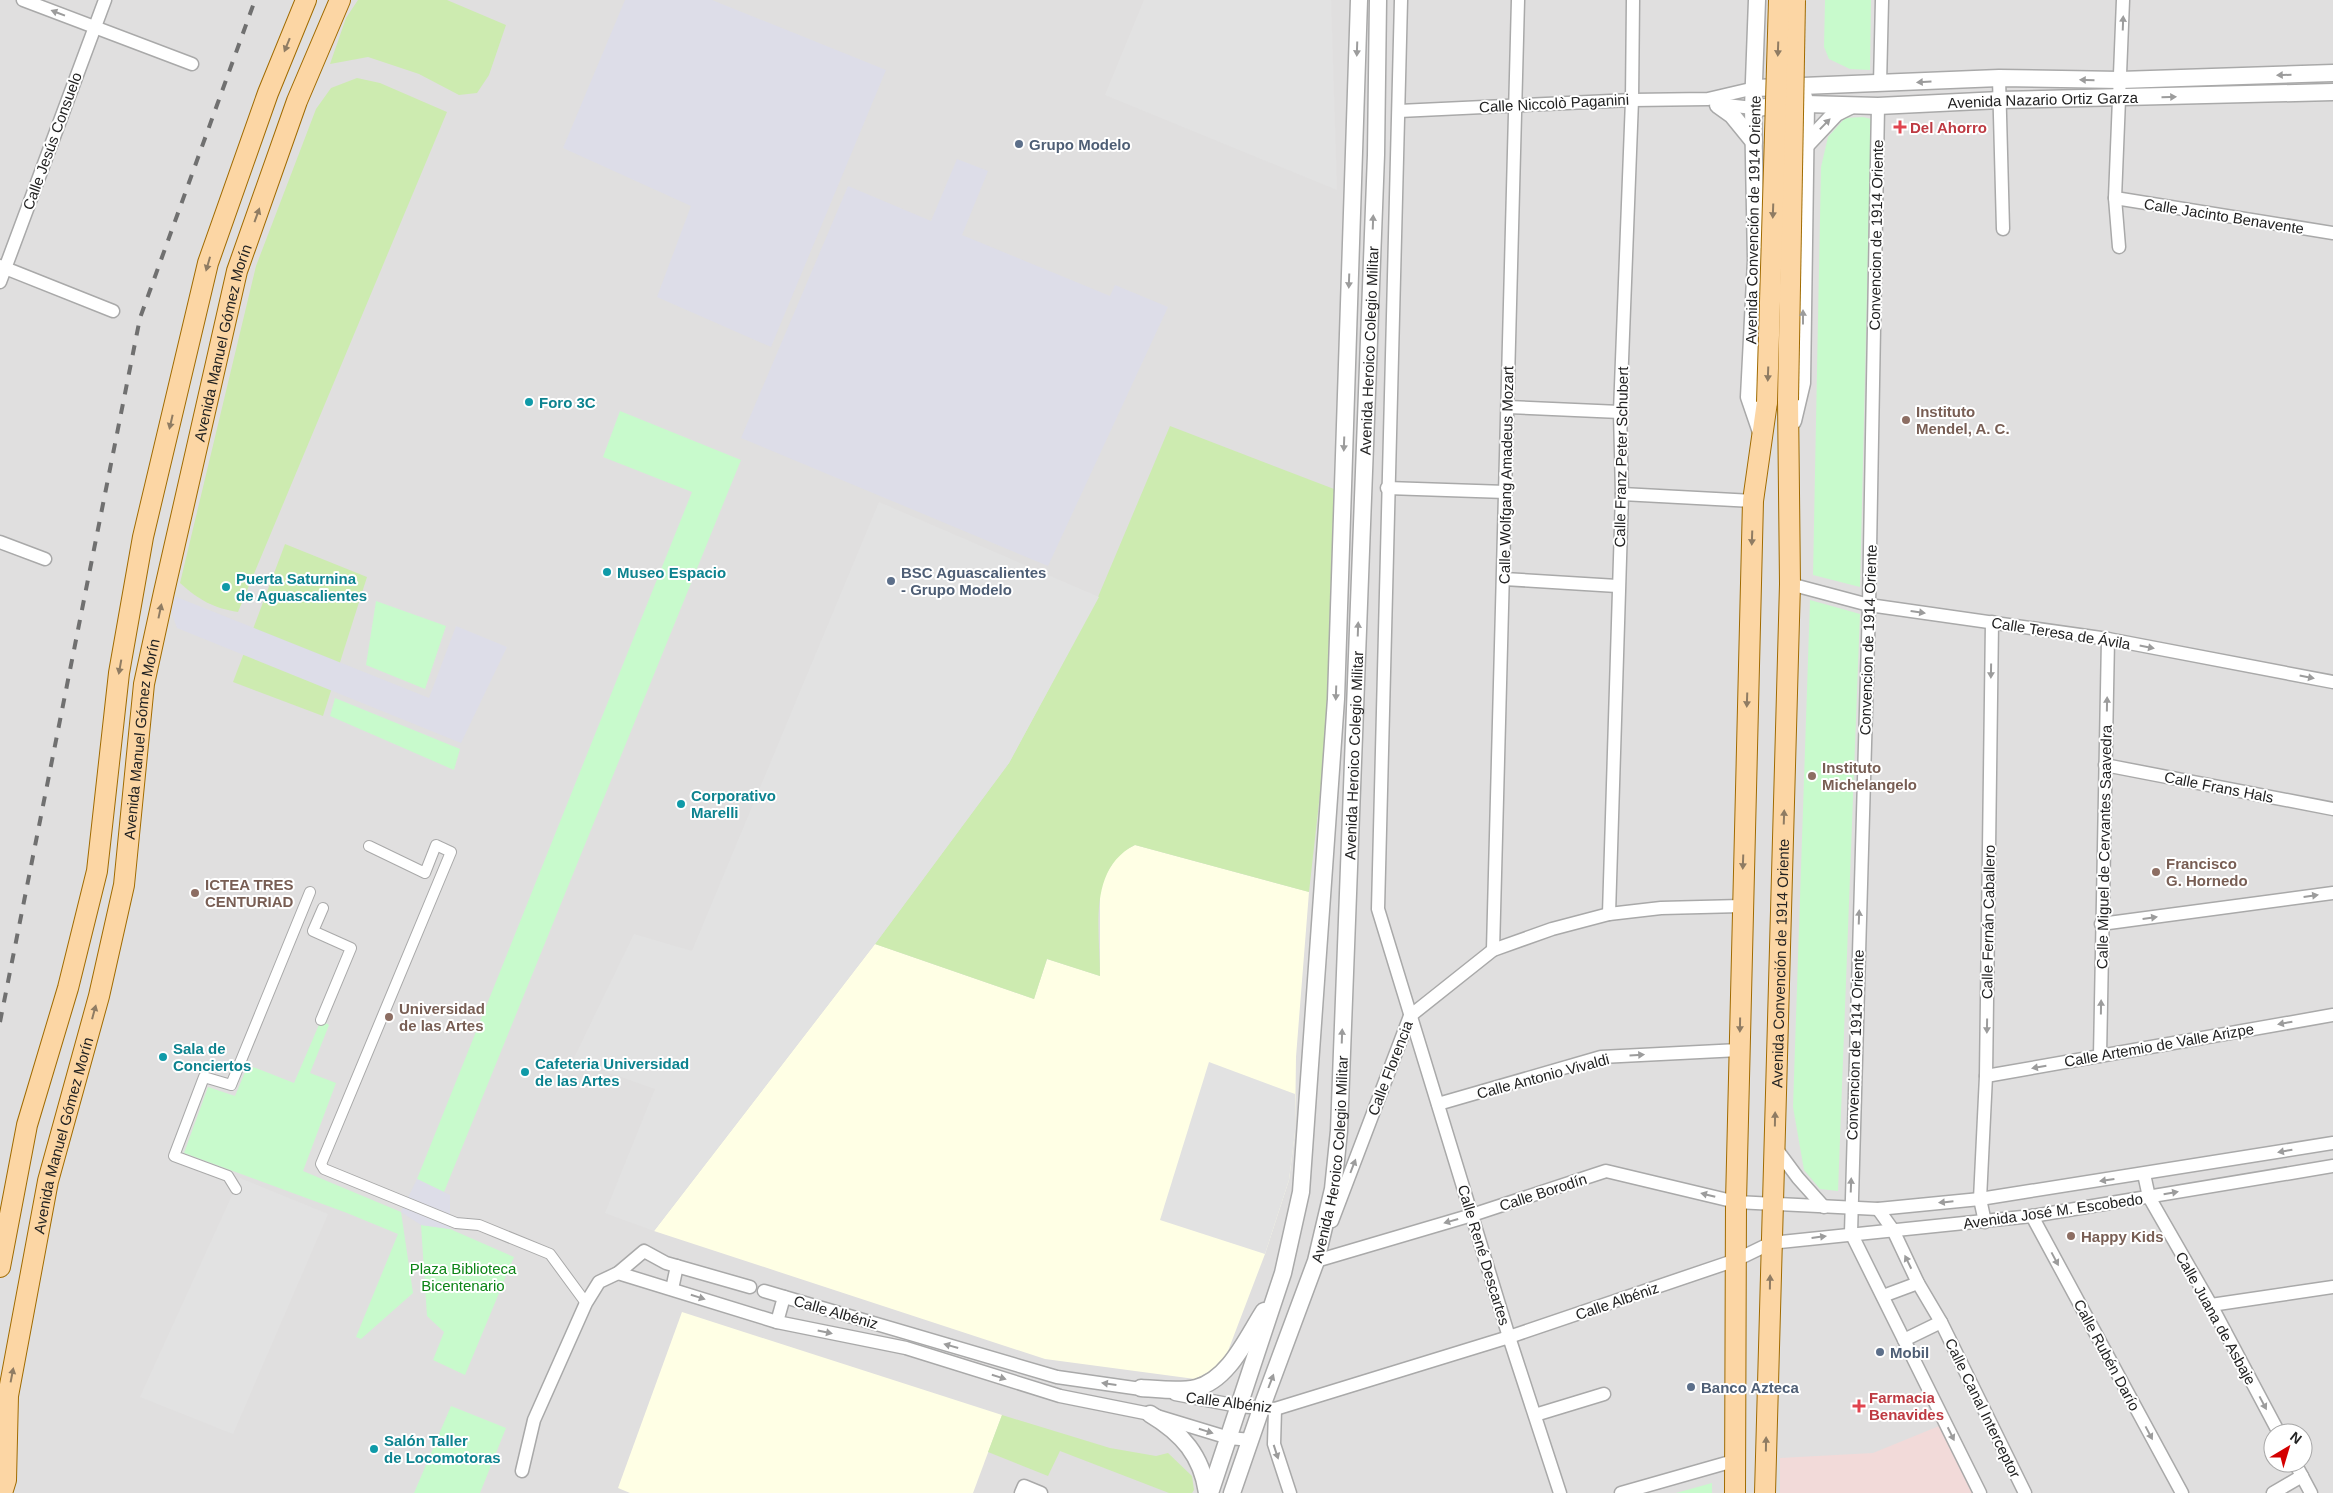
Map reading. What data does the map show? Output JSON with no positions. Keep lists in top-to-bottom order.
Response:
{
  "streets": {
    "main road": ["Avenida Convención de 1914 Oriente", "Avenida Manuel Gómez Morín"],
    "street": [
      "Avenida Nazario Ortiz Garza",
      "Calle Niccolò Paganini",
      "Calle Jesús Consuelo",
      "Calle Jacinto Benavente",
      "Convencion de 1914 Oriente",
      "Avenida Heroico Colegio Militar",
      "Calle Franz Peter Schubert",
      "Calle Wolfgang Amadeus Mozart",
      "Calle Teresa de Ávila",
      "Calle Frans Hals",
      "Calle Miguel de Cervantes Saavedra",
      "Calle Fernán Caballero",
      "Calle Artemio de Valle Arizpe",
      "Calle Florencia",
      "Calle Antonio Vivaldi",
      "Calle Borodín",
      "Avenida José M. Escobedo",
      "Calle René Descartes",
      "Calle Albéniz",
      "Calle Juana de Asbaje",
      "Calle Rubén Darío",
      "Calle Canal Interceptor"
    ]
  },
  "crossings": [
    ["Avenida Nazario Ortiz Garza", "Calle Niccolò Paganini"],
    ["Avenida Nazario Ortiz Garza", "Avenida Convención de 1914 Oriente"],
    ["Avenida Nazario Ortiz Garza", "Convencion de 1914 Oriente"],
    ["Calle Niccolò Paganini", "Avenida Convención de 1914 Oriente"],
    ["Calle Niccolò Paganini", "Avenida Heroico Colegio Militar"],
    ["Calle Niccolò Paganini", "Calle Franz Peter Schubert"],
    ["Calle Niccolò Paganini", "Calle Wolfgang Amadeus Mozart"],
    ["Avenida Convención de 1914 Oriente", "Calle Teresa de Ávila"],
    ["Avenida Convención de 1914 Oriente", "Calle Florencia"],
    ["Avenida Convención de 1914 Oriente", "Calle Antonio Vivaldi"],
    ["Avenida Convención de 1914 Oriente", "Calle Borodín"],
    ["Avenida Convención de 1914 Oriente", "Avenida José M. Escobedo"],
    ["Avenida Convención de 1914 Oriente", "Calle Albéniz"],
    ["Convencion de 1914 Oriente", "Calle Teresa de Ávila"],
    ["Convencion de 1914 Oriente", "Avenida José M. Escobedo"],
    ["Avenida Heroico Colegio Militar", "Calle Florencia"],
    ["Avenida Heroico Colegio Militar", "Calle Borodín"],
    ["Avenida Heroico Colegio Militar", "Calle René Descartes"],
    ["Avenida Heroico Colegio Militar", "Calle Albéniz"],
    ["Calle Franz Peter Schubert", "Calle Florencia"],
    ["Calle Wolfgang Amadeus Mozart", "Calle Florencia"],
    ["Calle Teresa de Ávila", "Calle Miguel de Cervantes Saavedra"],
    ["Calle Teresa de Ávila", "Calle Fernán Caballero"],
    ["Calle Frans Hals", "Calle Miguel de Cervantes Saavedra"],
    ["Calle Miguel de Cervantes Saavedra", "Calle Artemio de Valle Arizpe"],
    ["Calle Fernán Caballero", "Calle Artemio de Valle Arizpe"],
    ["Calle Fernán Caballero", "Avenida José M. Escobedo"],
    ["Calle Florencia", "Calle Borodín"],
    ["Calle Florencia", "Calle René Descartes"],
    ["Calle Antonio Vivaldi", "Calle René Descartes"],
    ["Calle Borodín", "Avenida José M. Escobedo"],
    ["Calle Borodín", "Calle René Descartes"],
    ["Avenida José M. Escobedo", "Calle Albéniz"],
    ["Avenida José M. Escobedo", "Calle Juana de Asbaje"],
    ["Avenida José M. Escobedo", "Calle Rubén Darío"],
    ["Avenida José M. Escobedo", "Calle Canal Interceptor"],
    ["Calle René Descartes", "Calle Albéniz"]
  ],
  "one_way": [
    "Convencion de 1914 Oriente",
    "Calle Teresa de Ávila",
    "Calle Miguel de Cervantes Saavedra",
    "Calle Fernán Caballero",
    "Calle Artemio de Valle Arizpe",
    "Calle Florencia",
    "Calle Antonio Vivaldi",
    "Calle Borodín",
    "Calle Juana de Asbaje",
    "Calle Rubén Darío"
  ],
  "parks": ["Plaza Biblioteca Bicentenario"],
  "places": {
    "health": ["Del Ahorro", "Farmacia Benavides"],
    "other": [
      "Grupo Modelo",
      "Foro 3C",
      "Instituto Mendel, A. C.",
      "Museo Espacio",
      "BSC Aguascalientes - Grupo Modelo",
      "Puerta Saturnina de Aguascalientes",
      "Instituto Michelangelo",
      "Corporativo Marelli",
      "Francisco G. Hornedo",
      "ICTEA TRES CENTURIAD",
      "Universidad de las Artes",
      "Sala de Conciertos",
      "Cafeteria Universidad de las Artes",
      "Happy Kids",
      "Mobil",
      "Banco Azteca",
      "Salón Taller de Locomotoras"
    ]
  },
  "north": "top right"
}
